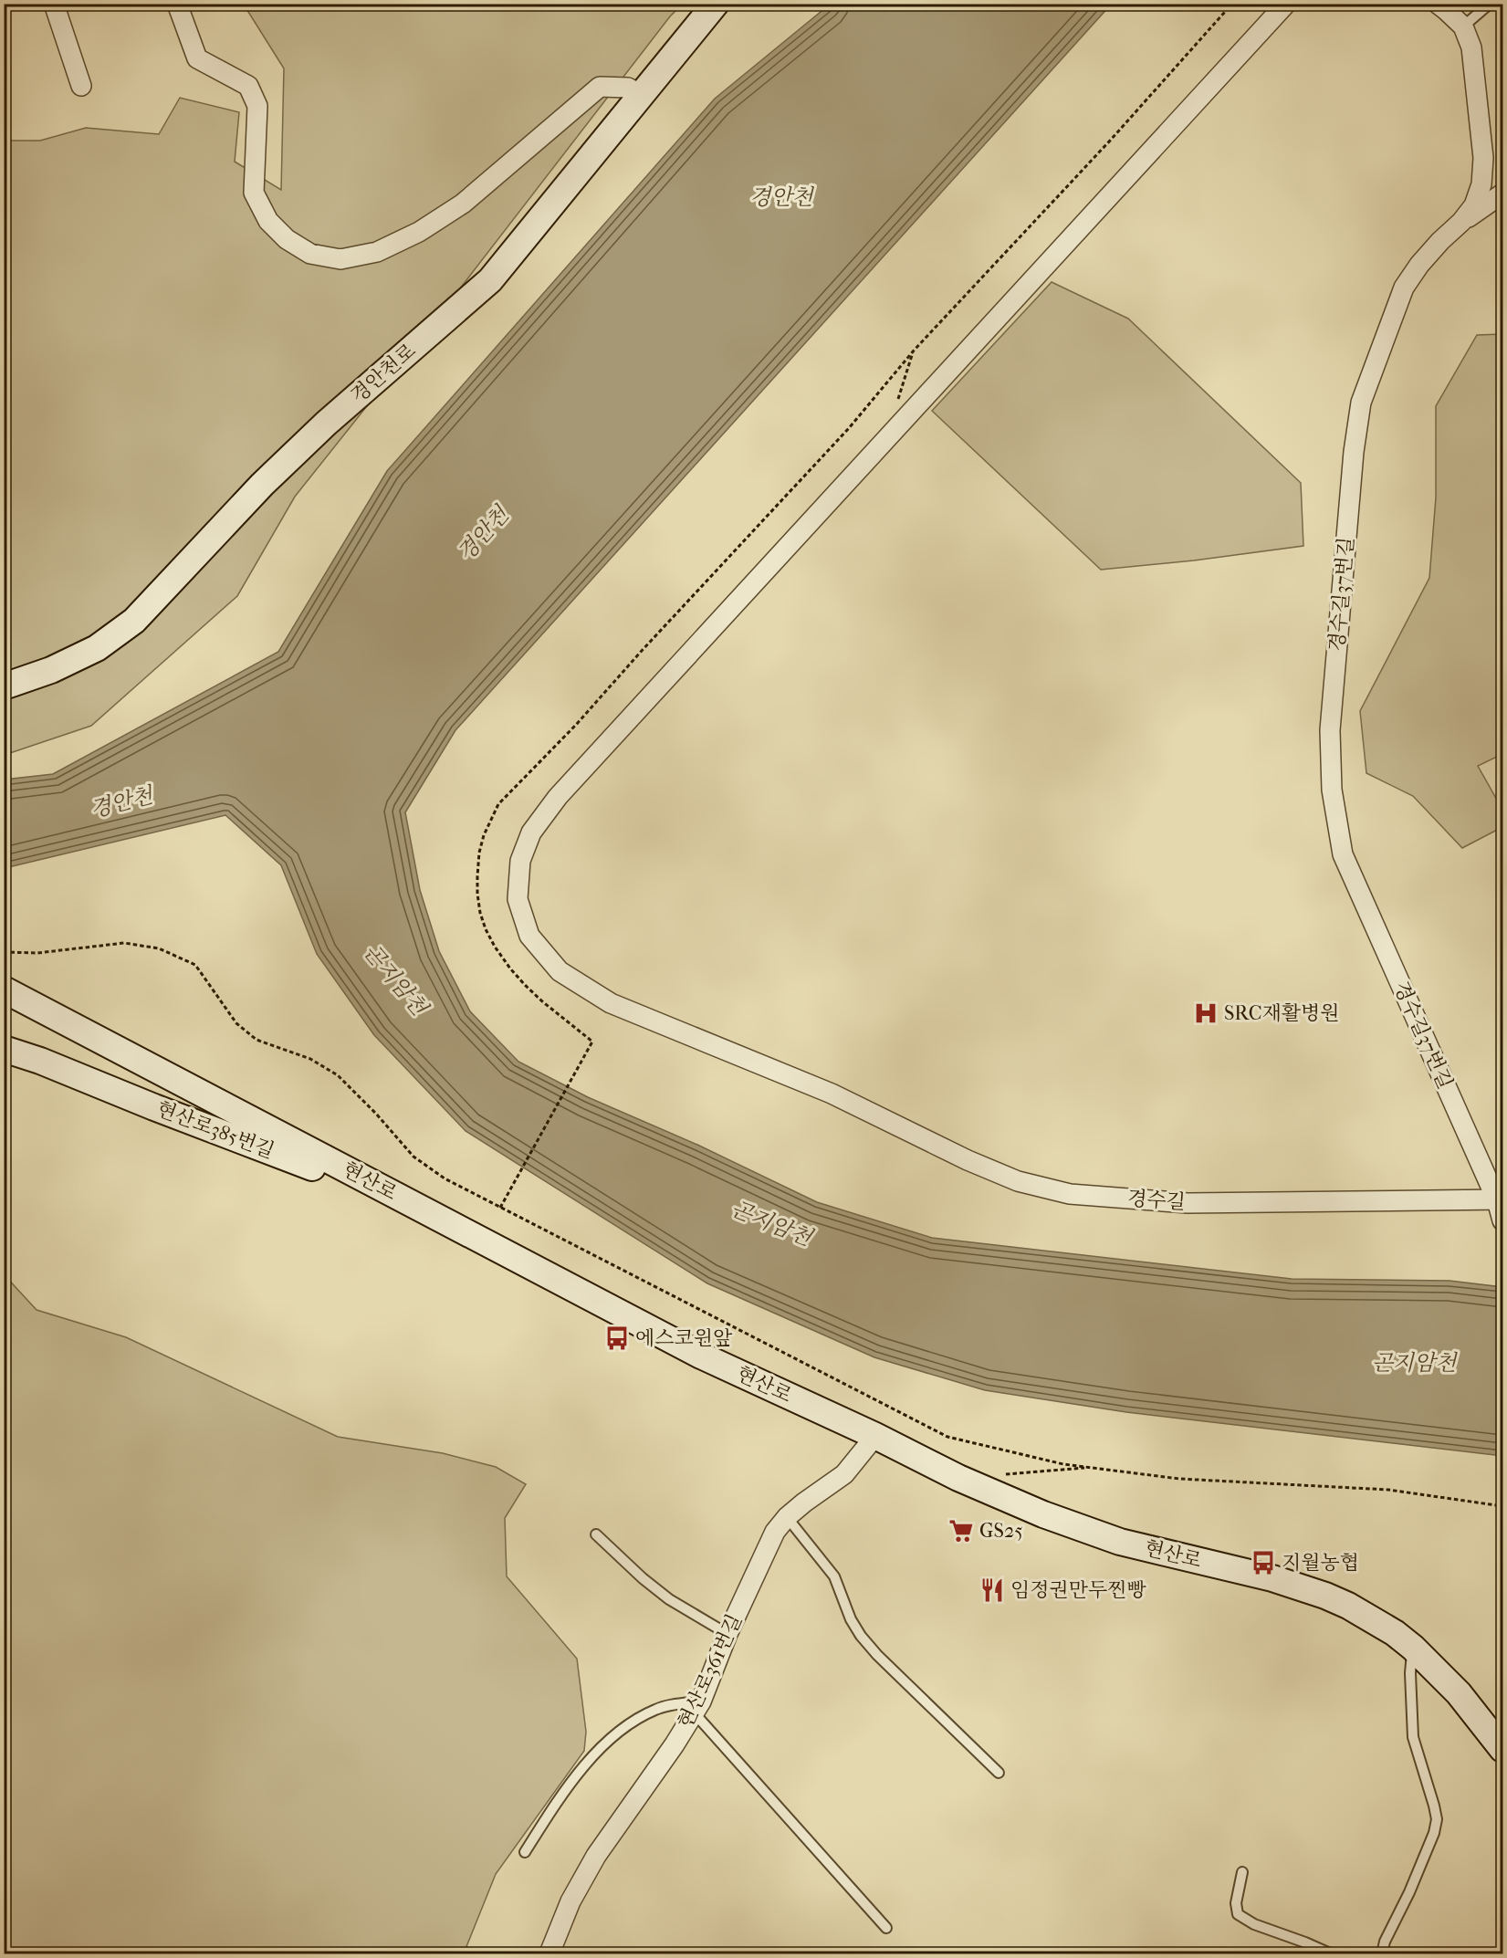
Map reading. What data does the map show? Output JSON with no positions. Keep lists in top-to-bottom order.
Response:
{
  "streets": {
    "street": [
      "경안천로",
      "경수길37번길",
      "현산로385번길",
      "현산로",
      "경수길",
      "현산로361번길"
    ]
  },
  "crossings": [
    ["경수길37번길", "경수길"],
    ["현산로385번길", "현산로"],
    ["현산로", "현산로361번길"]
  ],
  "water": ["경안천", "곤지암천"],
  "places": {
    "hospital": ["SRC재활병원"],
    "bus stop": ["에스코윈앞", "지월농협"],
    "supermarket": ["GS25"],
    "restaurant": ["임정권만두찐빵"]
  }
}
